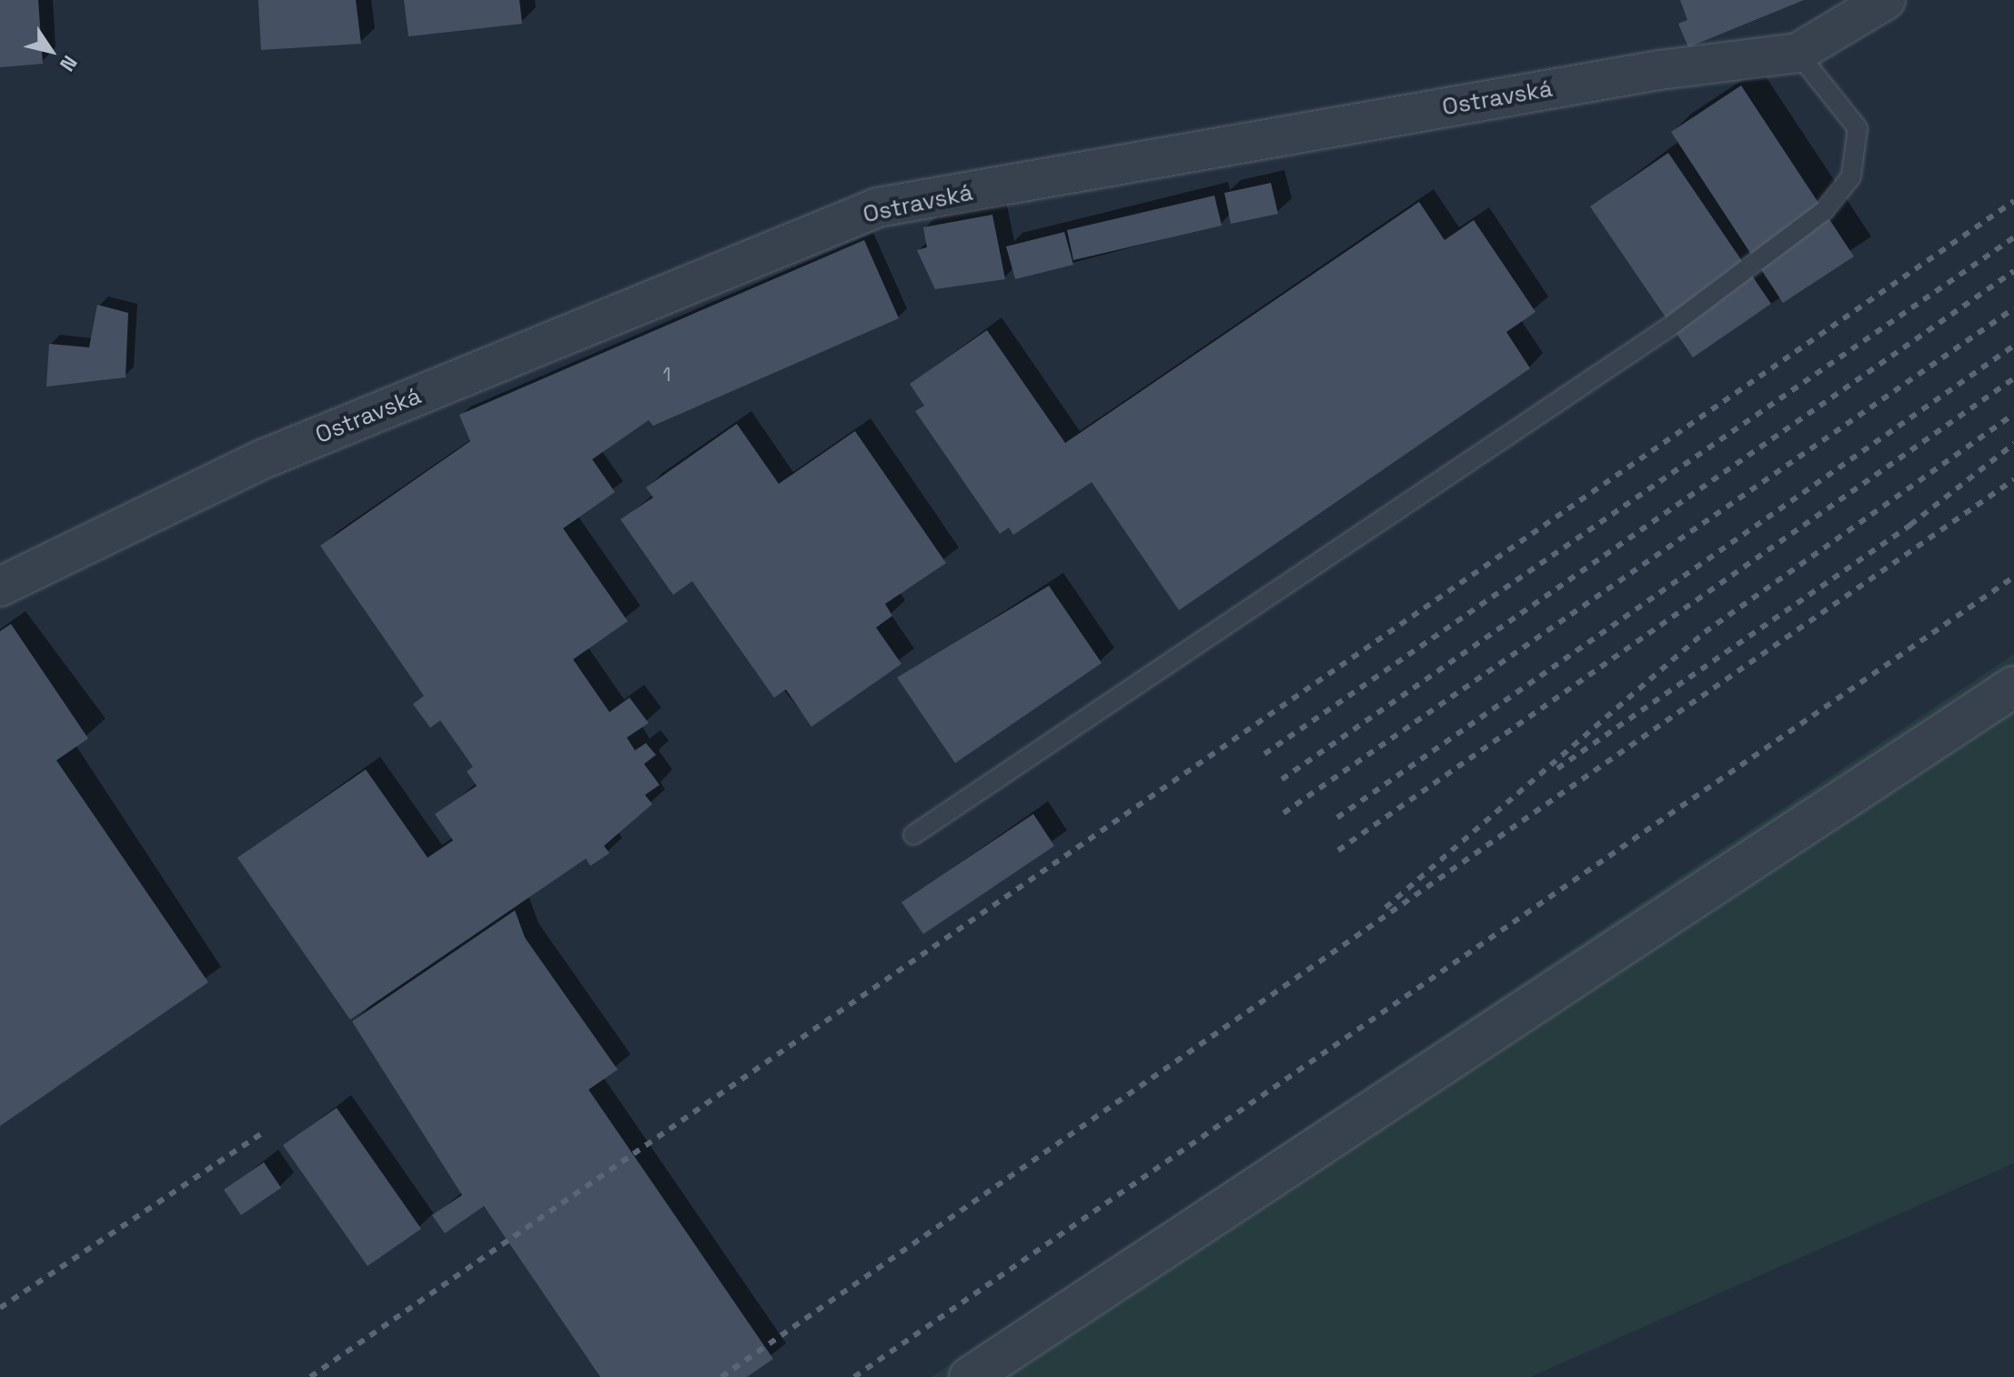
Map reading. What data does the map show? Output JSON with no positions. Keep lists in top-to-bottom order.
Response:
{
  "streets": {
    "street": ["Ostravská"]
  },
  "house_numbers": ["1"],
  "north": "bottom right"
}
